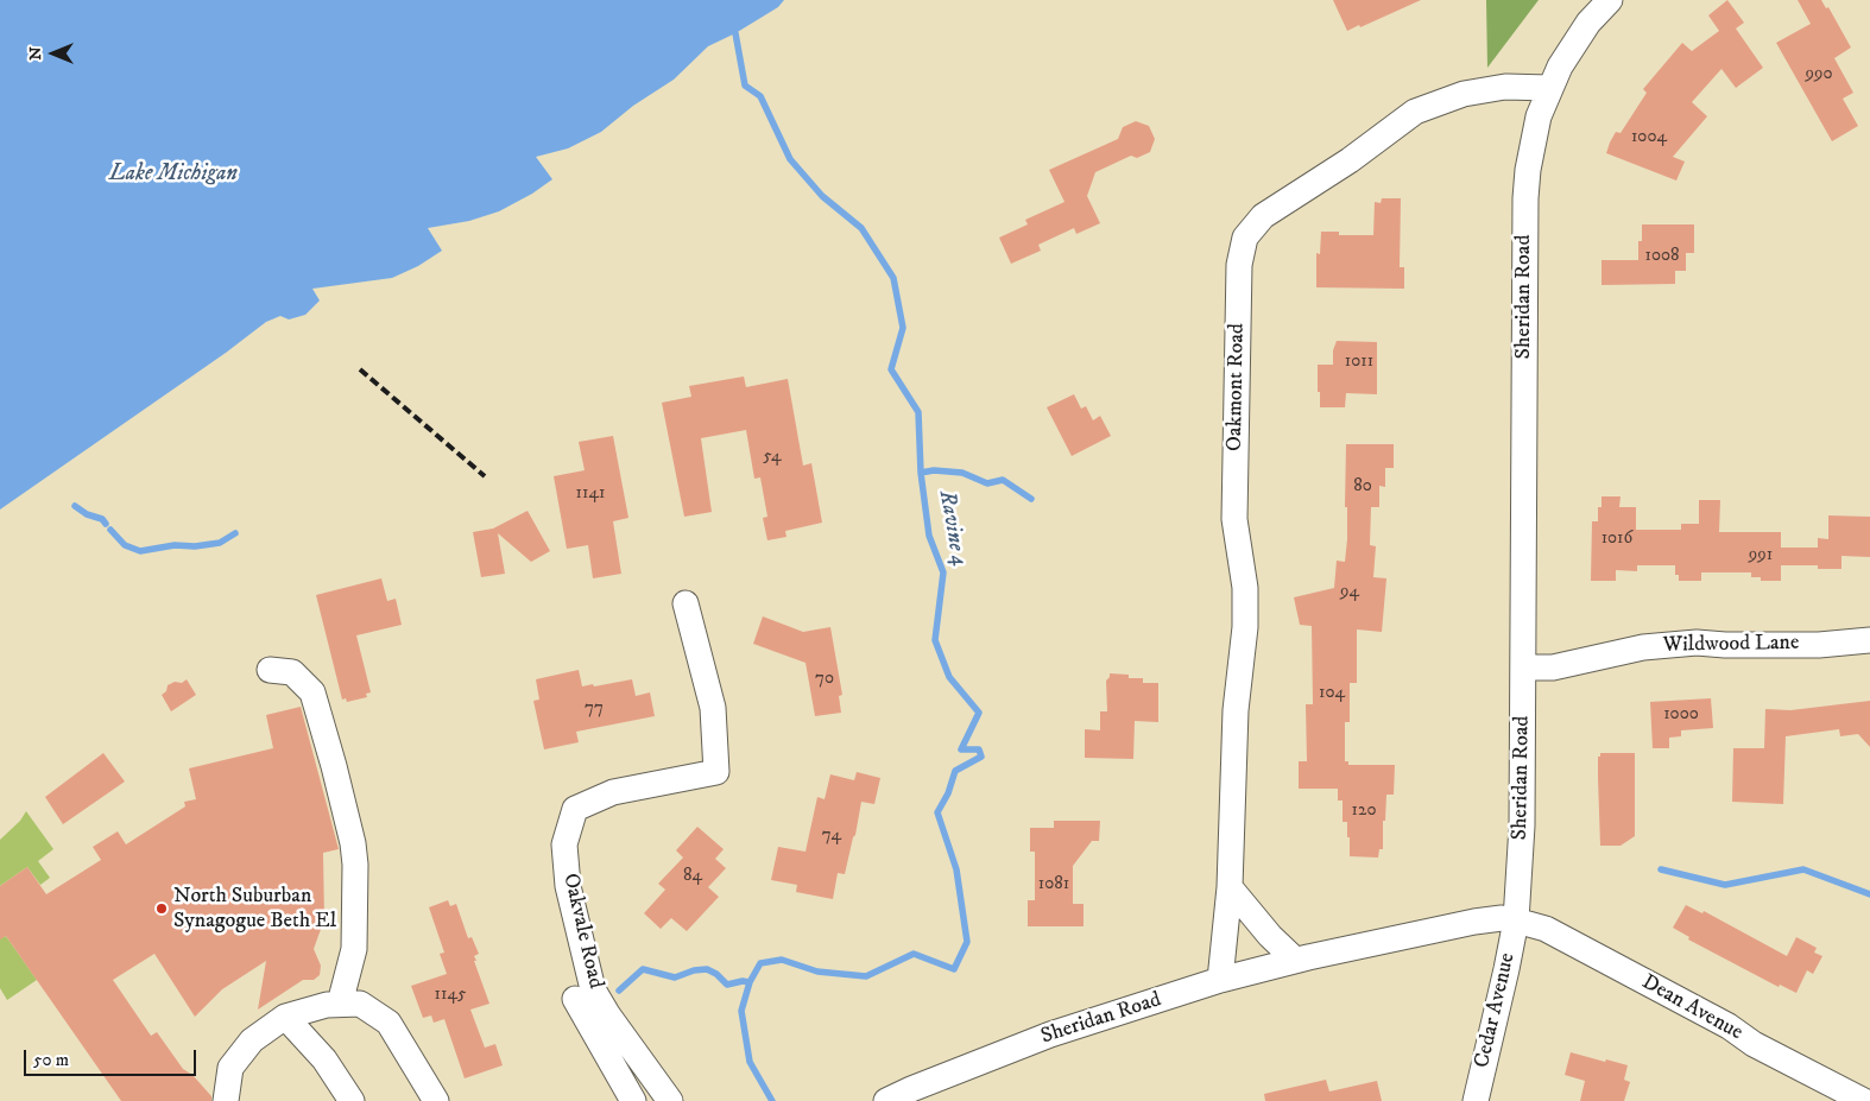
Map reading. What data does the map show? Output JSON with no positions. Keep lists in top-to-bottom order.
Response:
{
  "streets": {
    "street": [
      "Sheridan Road",
      "Oakmont Road",
      "Wildwood Lane",
      "Oakvale Road",
      "Dean Avenue",
      "Cedar Avenue"
    ]
  },
  "crossings": [
    ["Sheridan Road", "Oakmont Road"],
    ["Sheridan Road", "Wildwood Lane"],
    ["Sheridan Road", "Dean Avenue"],
    ["Sheridan Road", "Cedar Avenue"],
    ["Dean Avenue", "Cedar Avenue"]
  ],
  "water": ["Lake Michigan", "Ravine 4"],
  "places": ["North Suburban Synagogue Beth El"],
  "house_numbers": [
    "990",
    "1004",
    "1008",
    "1011",
    "54",
    "80",
    "1141",
    "1016",
    "991",
    "94",
    "70",
    "104",
    "77",
    "1000",
    "120",
    "74",
    "84",
    "1081",
    "1145"
  ],
  "scale_bar": "50 m",
  "north": "left"
}
